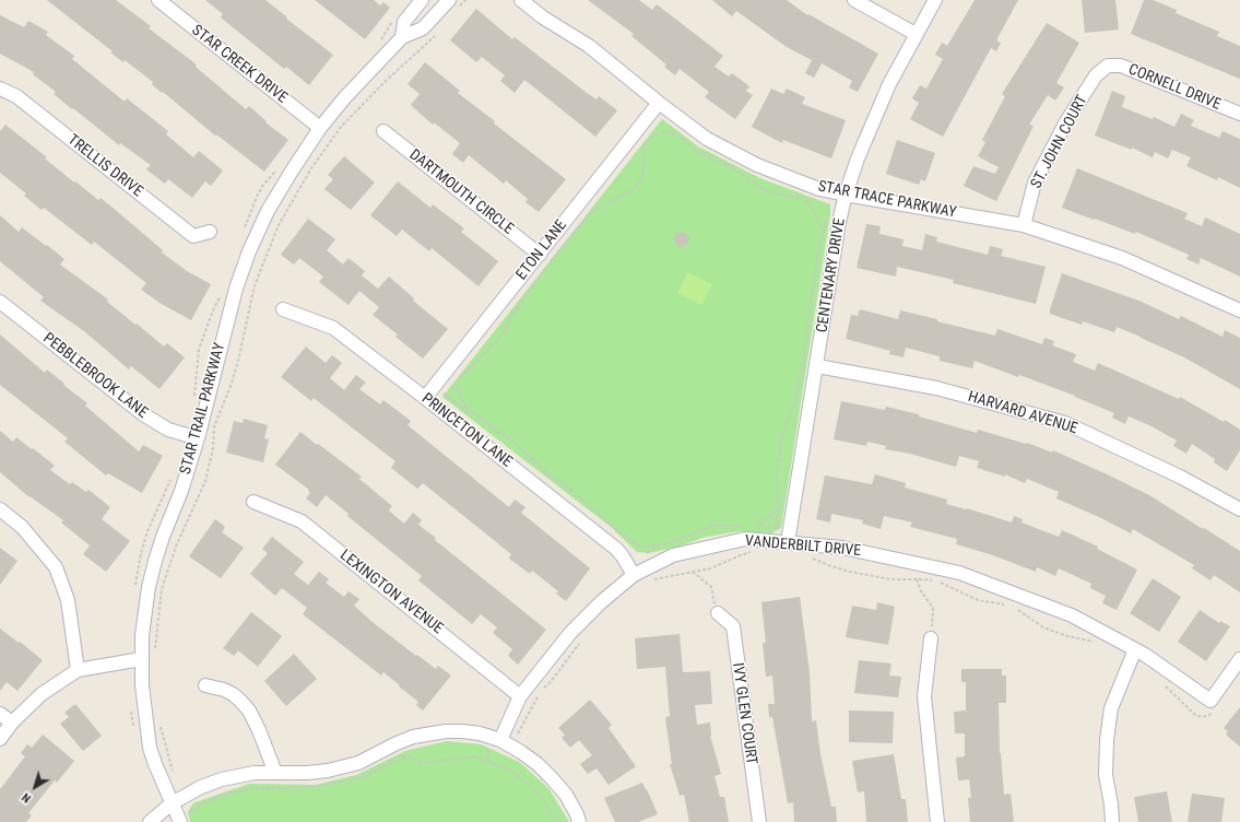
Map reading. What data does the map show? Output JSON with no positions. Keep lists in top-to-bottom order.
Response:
{
  "streets": {
    "street": [
      "STAR CREEK DRIVE",
      "CORNELL DRIVE",
      "ST. JOHN COURT",
      "TRELLIS DRIVE",
      "DARTMOUTH CIRCLE",
      "STAR TRACE PARKWAY",
      "ETON LANE",
      "CENTENARY DRIVE",
      "PEBBLEBROOK LANE",
      "STAR TRAIL PARKWAY",
      "HARVARD AVENUE",
      "PRINCETON LANE",
      "VANDERBILT DRIVE",
      "LEXINGTON AVENUE",
      "IVY GLEN COURT"
    ]
  },
  "crossings": [
    ["STAR CREEK DRIVE", "STAR TRAIL PARKWAY"],
    ["CORNELL DRIVE", "ST. JOHN COURT"],
    ["ST. JOHN COURT", "STAR TRACE PARKWAY"],
    ["DARTMOUTH CIRCLE", "ETON LANE"],
    ["STAR TRACE PARKWAY", "ETON LANE"],
    ["STAR TRACE PARKWAY", "CENTENARY DRIVE"],
    ["ETON LANE", "PRINCETON LANE"],
    ["CENTENARY DRIVE", "HARVARD AVENUE"],
    ["CENTENARY DRIVE", "VANDERBILT DRIVE"],
    ["PEBBLEBROOK LANE", "STAR TRAIL PARKWAY"],
    ["PRINCETON LANE", "VANDERBILT DRIVE"],
    ["VANDERBILT DRIVE", "LEXINGTON AVENUE"]
  ],
  "north": "bottom left"
}
